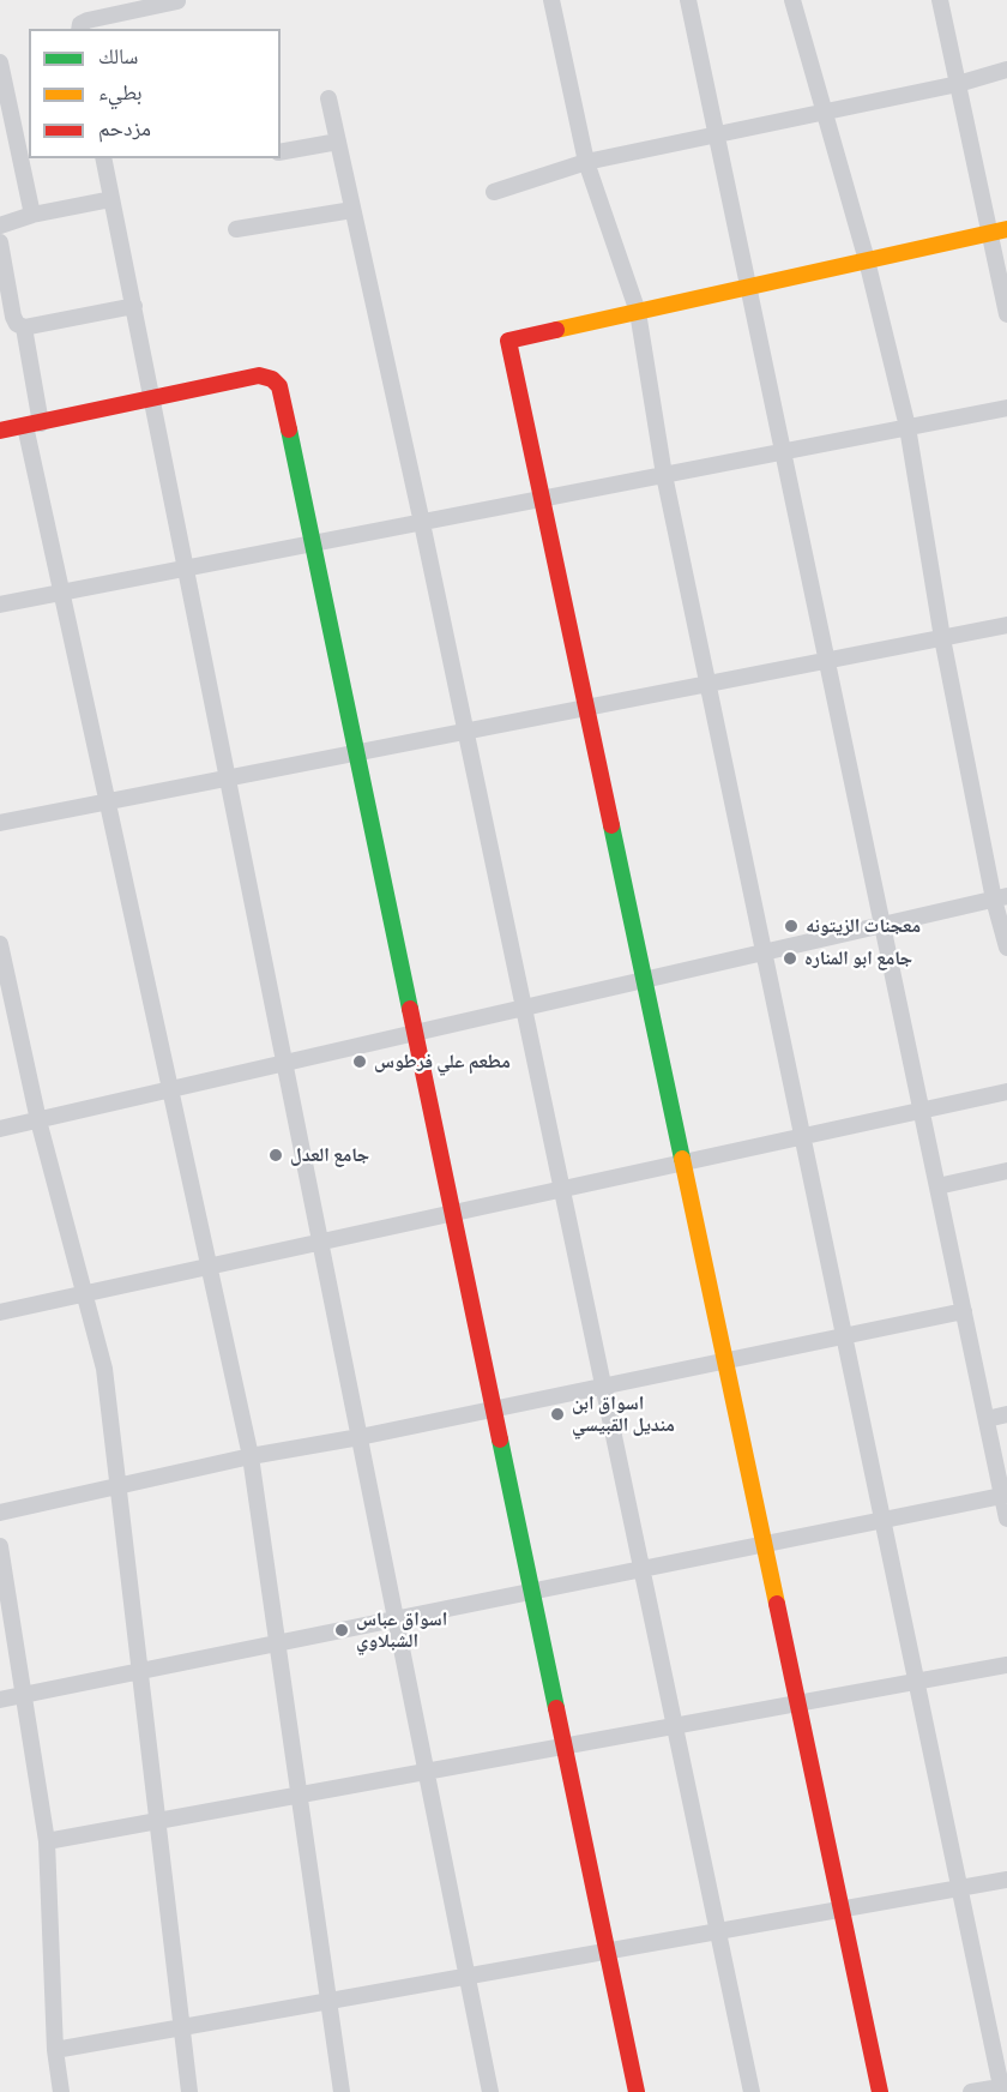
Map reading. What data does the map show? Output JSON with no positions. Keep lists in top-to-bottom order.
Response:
{
  "places": [
    "معجنات الزيتونه",
    "جامع ابو المناره",
    "مطعم علي فرطوس",
    "جامع العدل",
    "اسواق ابن منديل القبيسي",
    "اسواق عباس الشبلاوي"
  ],
  "legend": ["سالك", "بطيء", "مزدحم"]
}
